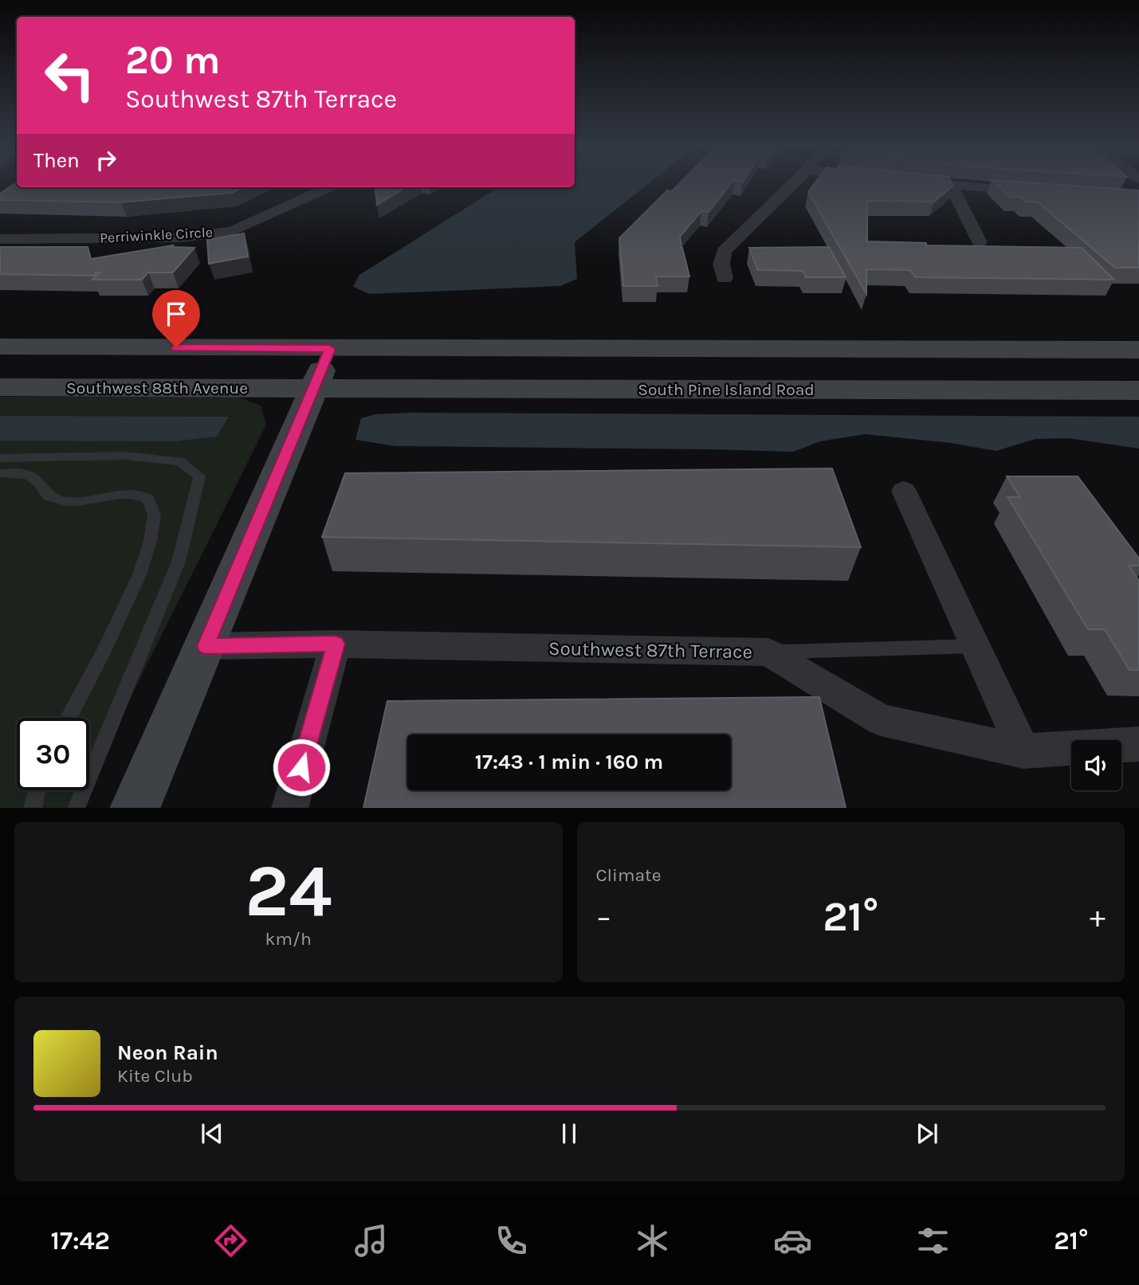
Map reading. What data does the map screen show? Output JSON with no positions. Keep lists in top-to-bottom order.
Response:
{
  "streets": {
    "main road": ["Southwest 88th Avenue", "South Pine Island Road"],
    "street": ["Perriwinkle Circle", "Southwest 87th Terrace"]
  },
  "crossings": [
    ["Southwest 88th Avenue", "South Pine Island Road"]
  ],
  "page": {
    "turn": ["20 m", "Southwest 87th Terrace"],
    "then": "Then",
    "limit": "30",
    "trip": "17:43 · 1 min · 160 m",
    "tile": [
      ["24", "km/h"],
      "Climate"
    ],
    "heat": ["−", "21°", "+"],
    "song": ["Neon Rain", "Kite Club"],
    "tabs": ["17:42", "21°"]
  }
}
